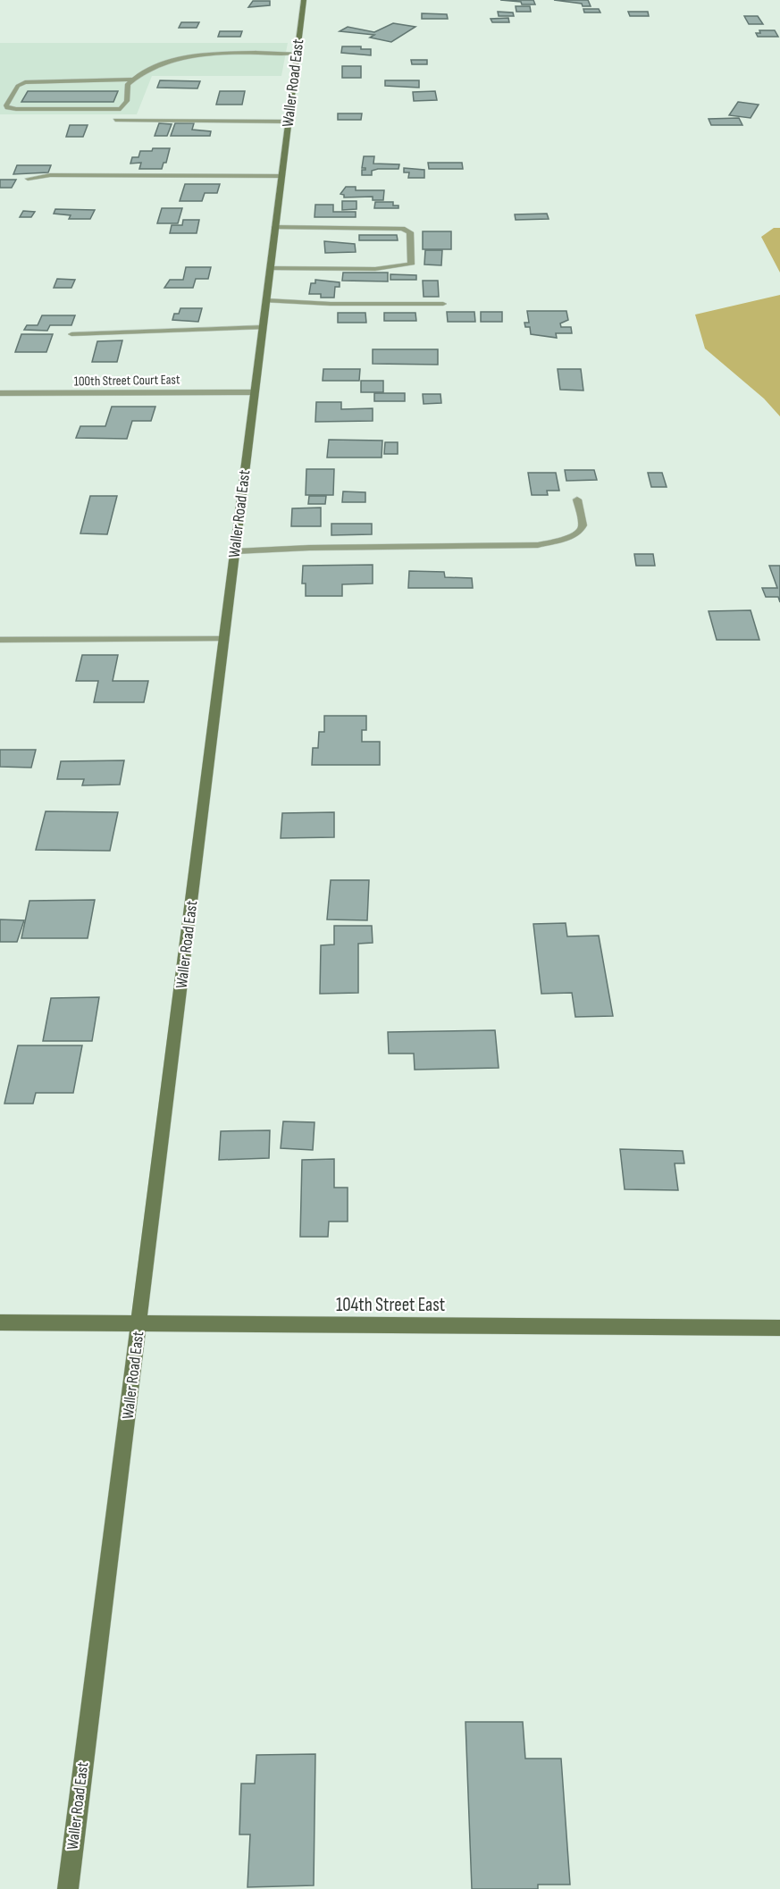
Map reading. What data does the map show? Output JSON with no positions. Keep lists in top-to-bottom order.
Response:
{
  "streets": {
    "street": ["Waller Road East", "104th Street East"],
    "lane": ["100th Street Court East"]
  },
  "crossings": [
    ["Waller Road East", "100th Street Court East"],
    ["Waller Road East", "104th Street East"]
  ]
}
